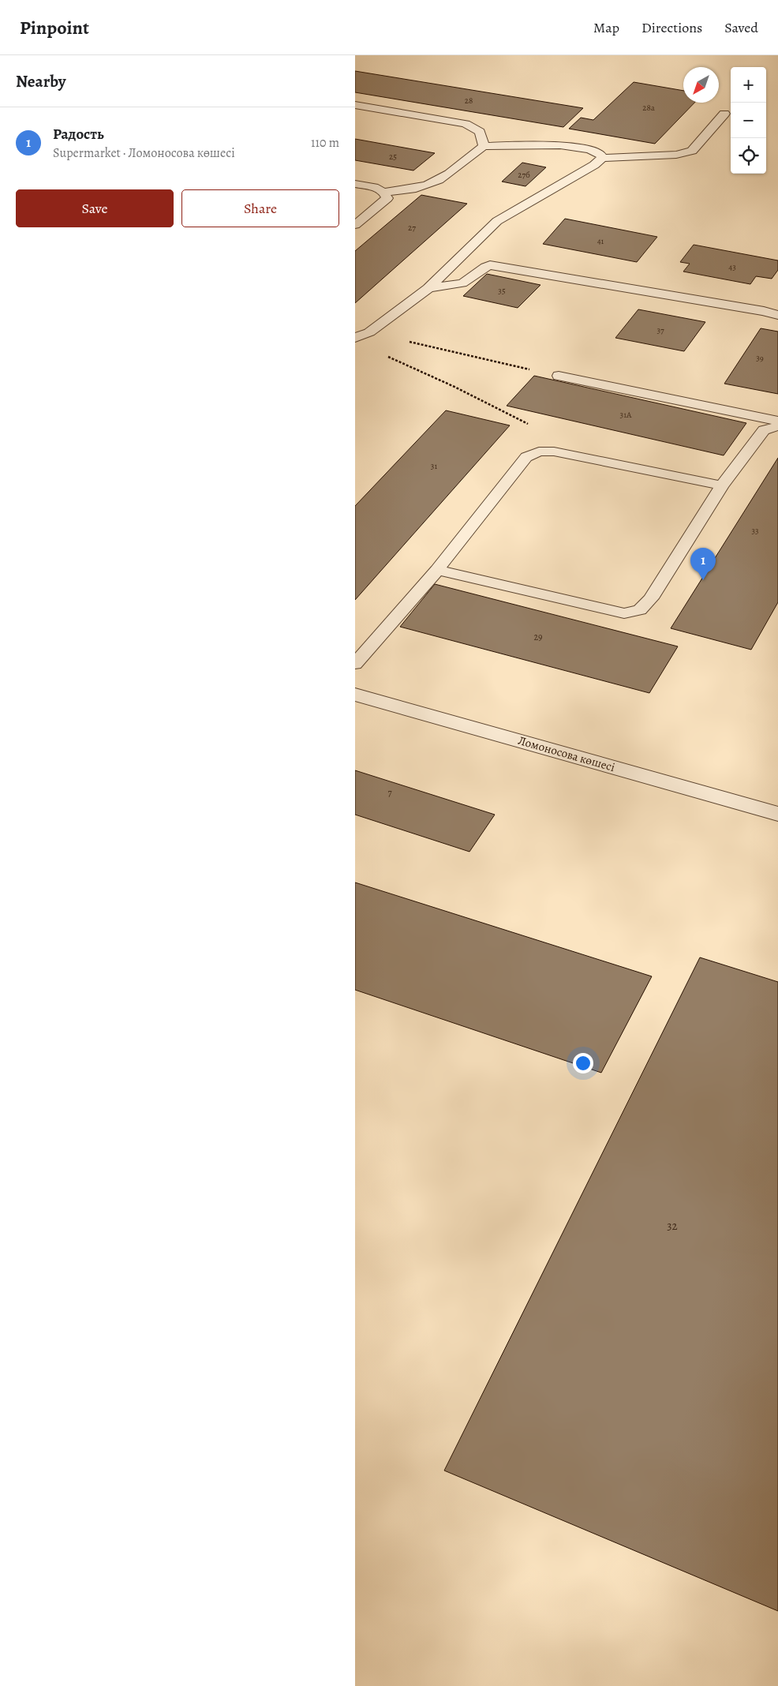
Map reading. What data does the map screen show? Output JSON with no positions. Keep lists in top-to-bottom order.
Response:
{
  "streets": {
    "street": ["Ломоносова көшесі"]
  },
  "house_numbers": [
    "28",
    "28а",
    "25",
    "27б",
    "27",
    "41",
    "43",
    "35",
    "37",
    "39",
    "31А",
    "31",
    "33",
    "29",
    "7",
    "32"
  ],
  "north": "bottom left",
  "page": {
    "header": "Pinpoint",
    "nav": ["Map", "Directions", "Saved"],
    "heading": "Nearby",
    "map_buttons": ["+", "−"],
    "list": [
      {
        "mark": "1",
        "name": "Радость",
        "note": "Supermarket · Ломоносова көшесі",
        "value": "110 m"
      }
    ],
    "buttons": ["Save", "Share"],
    "pins": "1"
  }
}
